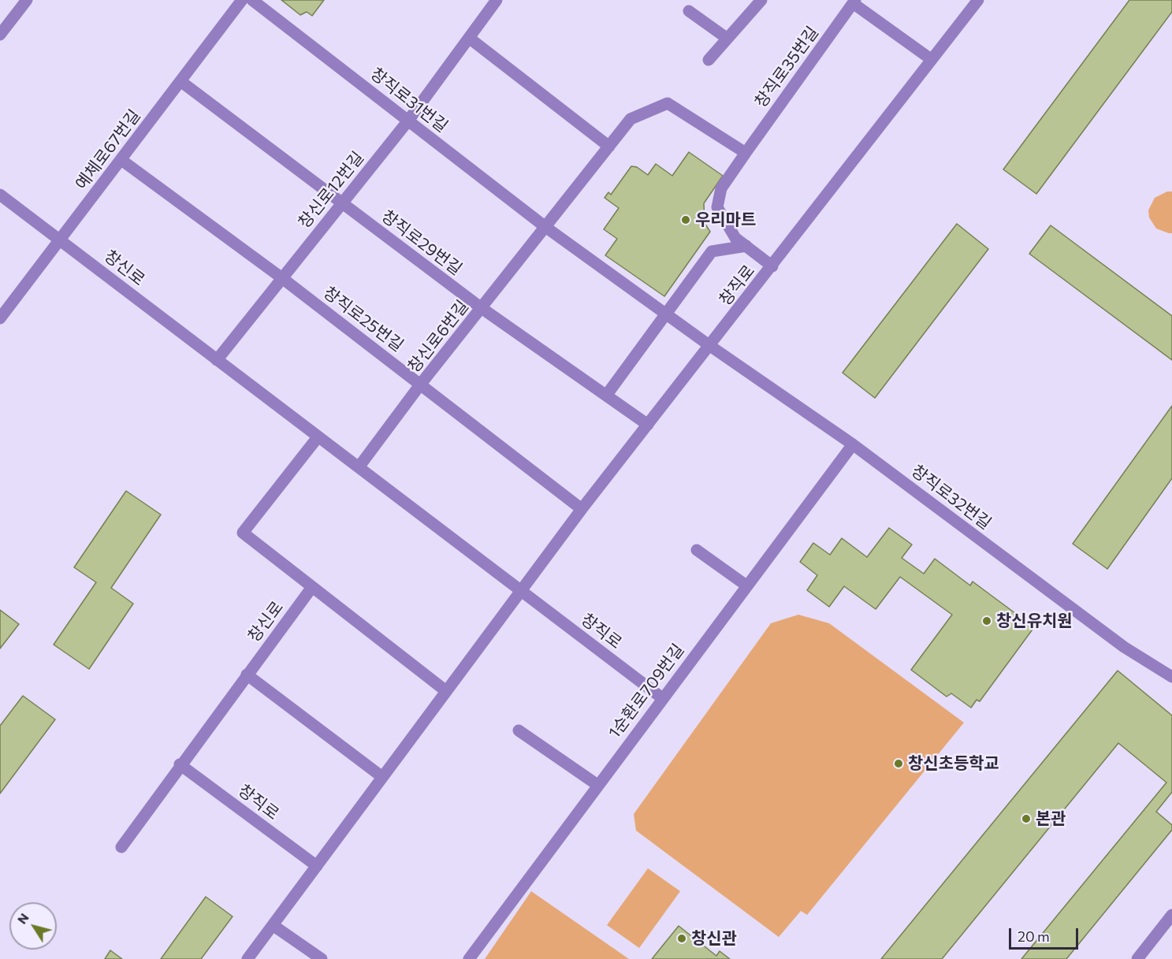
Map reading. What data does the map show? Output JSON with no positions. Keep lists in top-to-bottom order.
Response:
{
  "streets": {
    "street": [
      "창직로35번길",
      "창직로31번길",
      "예체로67번길",
      "창신로12번길",
      "창직로29번길",
      "창신로",
      "창직로",
      "창직로25번길",
      "창신로6번길",
      "창직로32번길",
      "1순환로709번길"
    ]
  },
  "crossings": [
    ["창직로35번길", "창직로"],
    ["창직로31번길", "창신로12번길"],
    ["창직로31번길", "창직로"],
    ["창직로31번길", "창신로6번길"],
    ["창직로31번길", "창직로32번길"],
    ["예체로67번길", "창직로29번길"],
    ["예체로67번길", "창신로"],
    ["예체로67번길", "창직로25번길"],
    ["창신로12번길", "창직로29번길"],
    ["창신로12번길", "창신로"],
    ["창신로12번길", "창직로25번길"],
    ["창직로29번길", "창직로"],
    ["창직로29번길", "창신로6번길"],
    ["창신로", "창직로"],
    ["창신로", "창신로6번길"],
    ["창직로", "창직로25번길"],
    ["창직로", "창직로32번길"],
    ["창직로", "1순환로709번길"],
    ["창직로25번길", "창신로6번길"],
    ["창직로32번길", "1순환로709번길"]
  ],
  "places": [
    "우리마트",
    "창신유치원",
    "창신초등학교",
    "본관",
    "창신관"
  ],
  "scale_bar": "20 m",
  "north": "top left"
}
